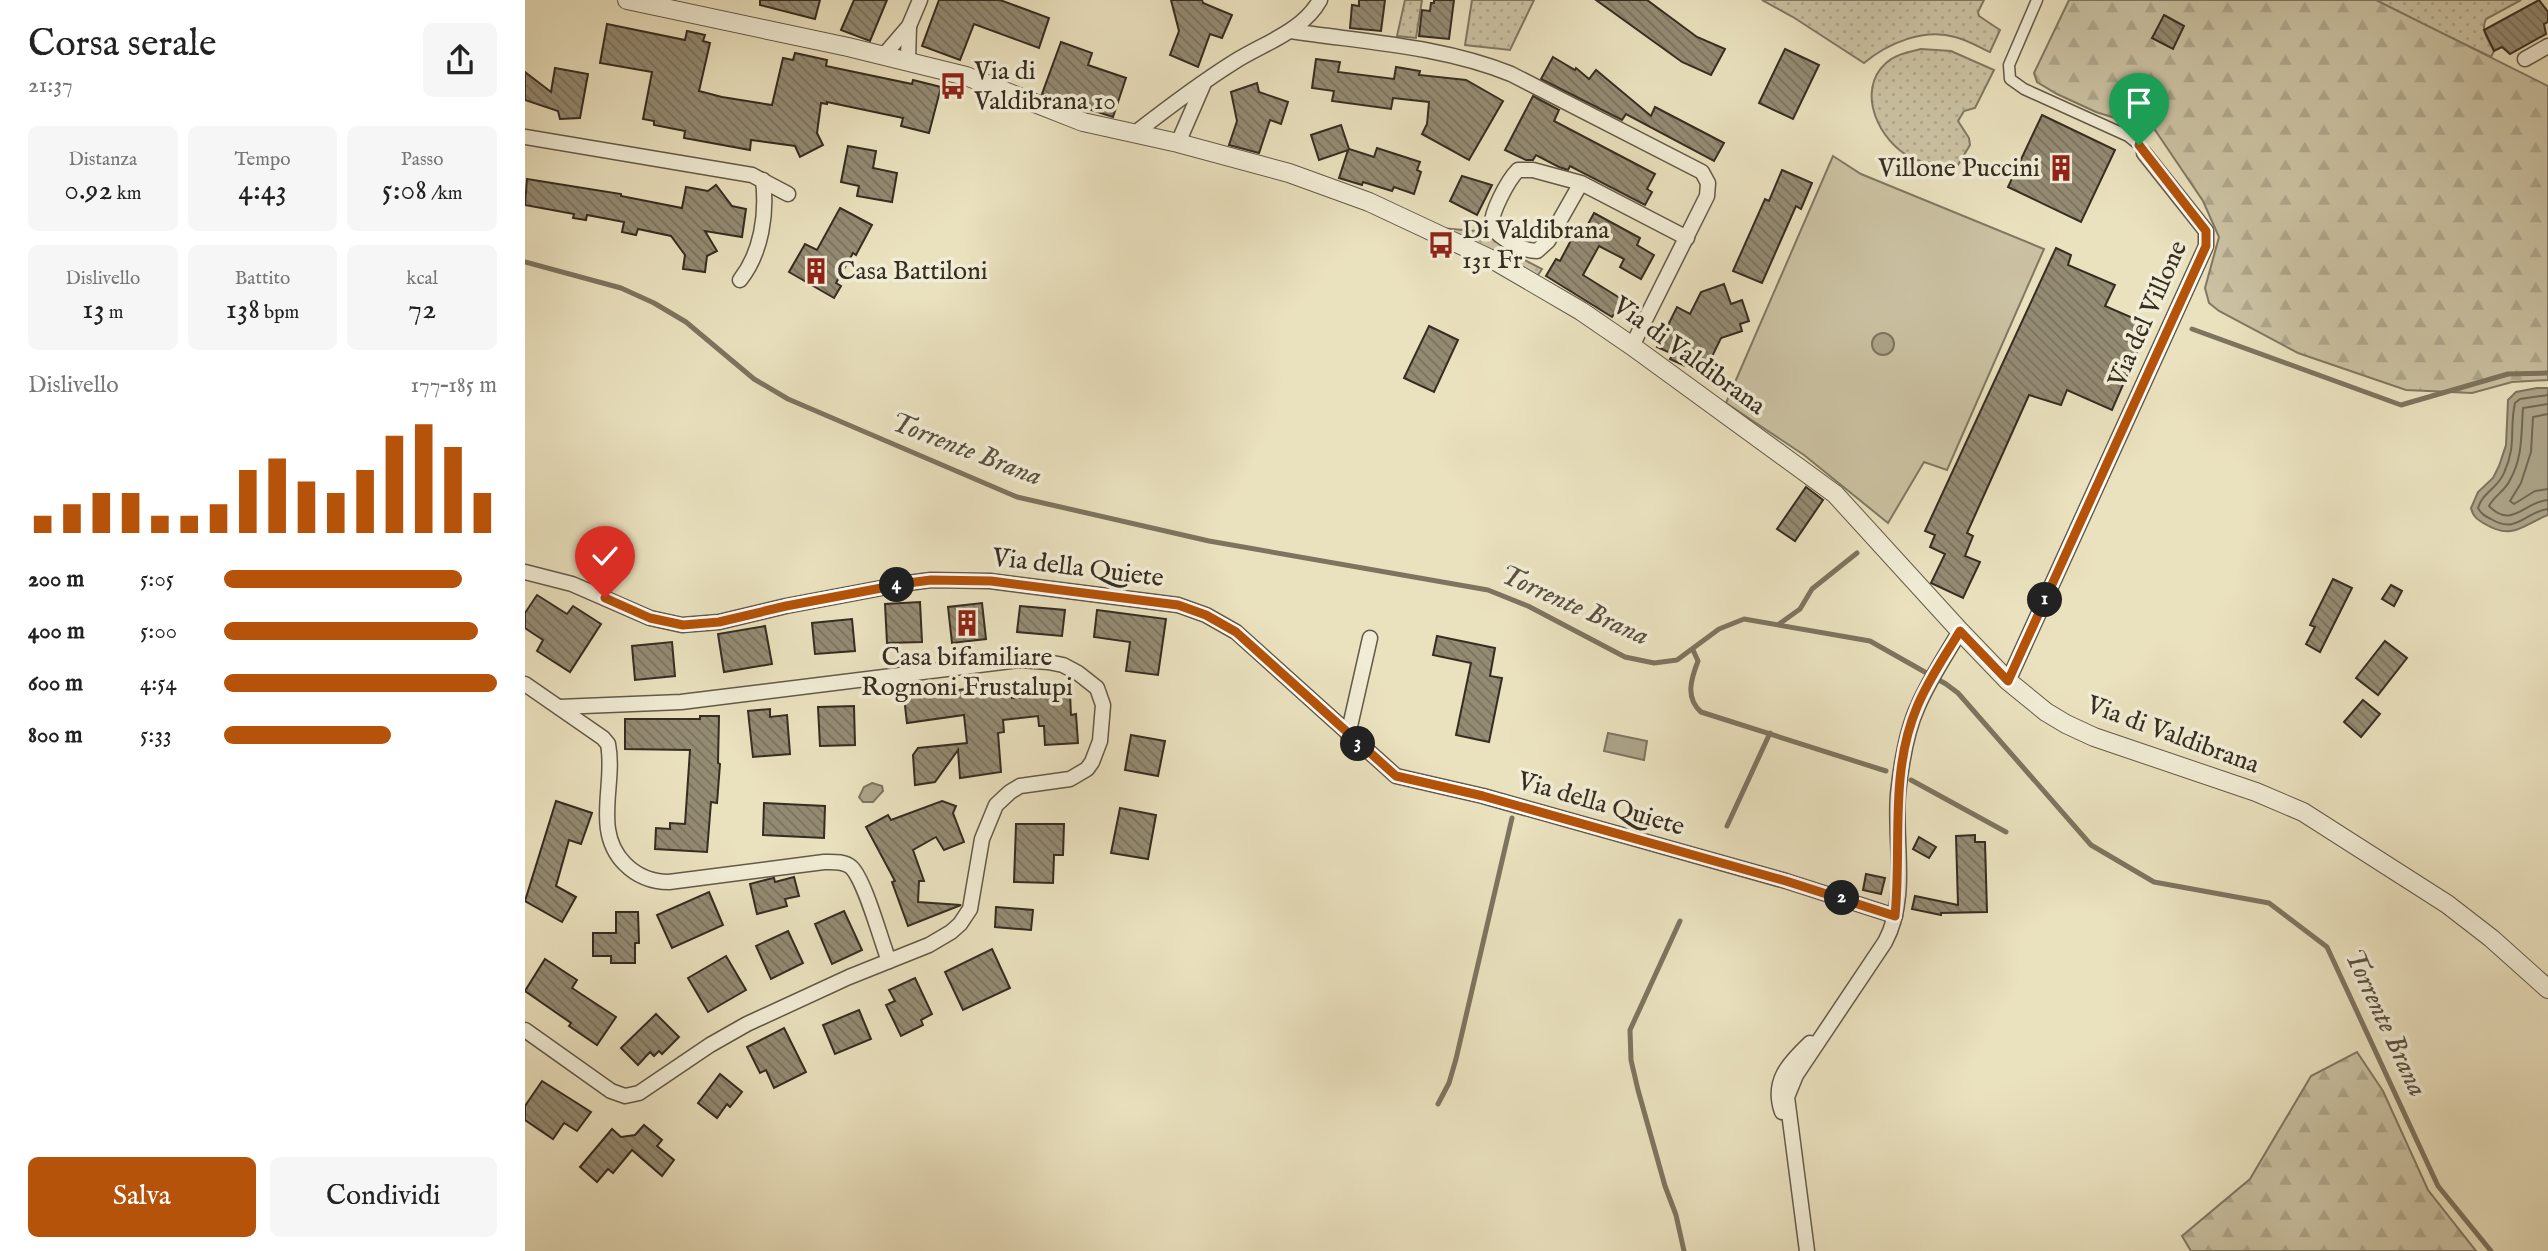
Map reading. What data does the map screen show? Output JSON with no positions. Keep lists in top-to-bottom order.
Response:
{
  "streets": {
    "street": ["Via del Villone", "Via di Valdibrana", "Via della Quiete"]
  },
  "crossings": [
    ["Via del Villone", "Via di Valdibrana"]
  ],
  "water": ["Torrente Brana"],
  "places": {
    "bus stop": ["Via di Valdibrana 10", "Di Valdibrana 131 Fr"],
    "building": ["Villone Puccini", "Casa Battiloni", "Casa bifamiliare Rognoni Frustalupi"]
  },
  "page": {
    "heading": ["Corsa serale", "21:37"],
    "stats": [
      ["Distanza", "0.92 km"],
      ["Tempo", "4:43"],
      ["Passo", "5:08 /km"],
      ["Dislivello", "13 m"],
      ["Battito", "138 bpm"],
      ["kcal", "72"]
    ],
    "chart": ["Dislivello", "177–185 m"],
    "list": [
      {
        "name": "200 m",
        "note": "5:05"
      },
      {
        "name": "400 m",
        "note": "5:00"
      },
      {
        "name": "600 m",
        "note": "4:54"
      },
      {
        "name": "800 m",
        "note": "5:33"
      }
    ],
    "pins": [
      "4",
      "1",
      "3",
      "2"
    ],
    "buttons": ["Salva", "Condividi"]
  }
}
